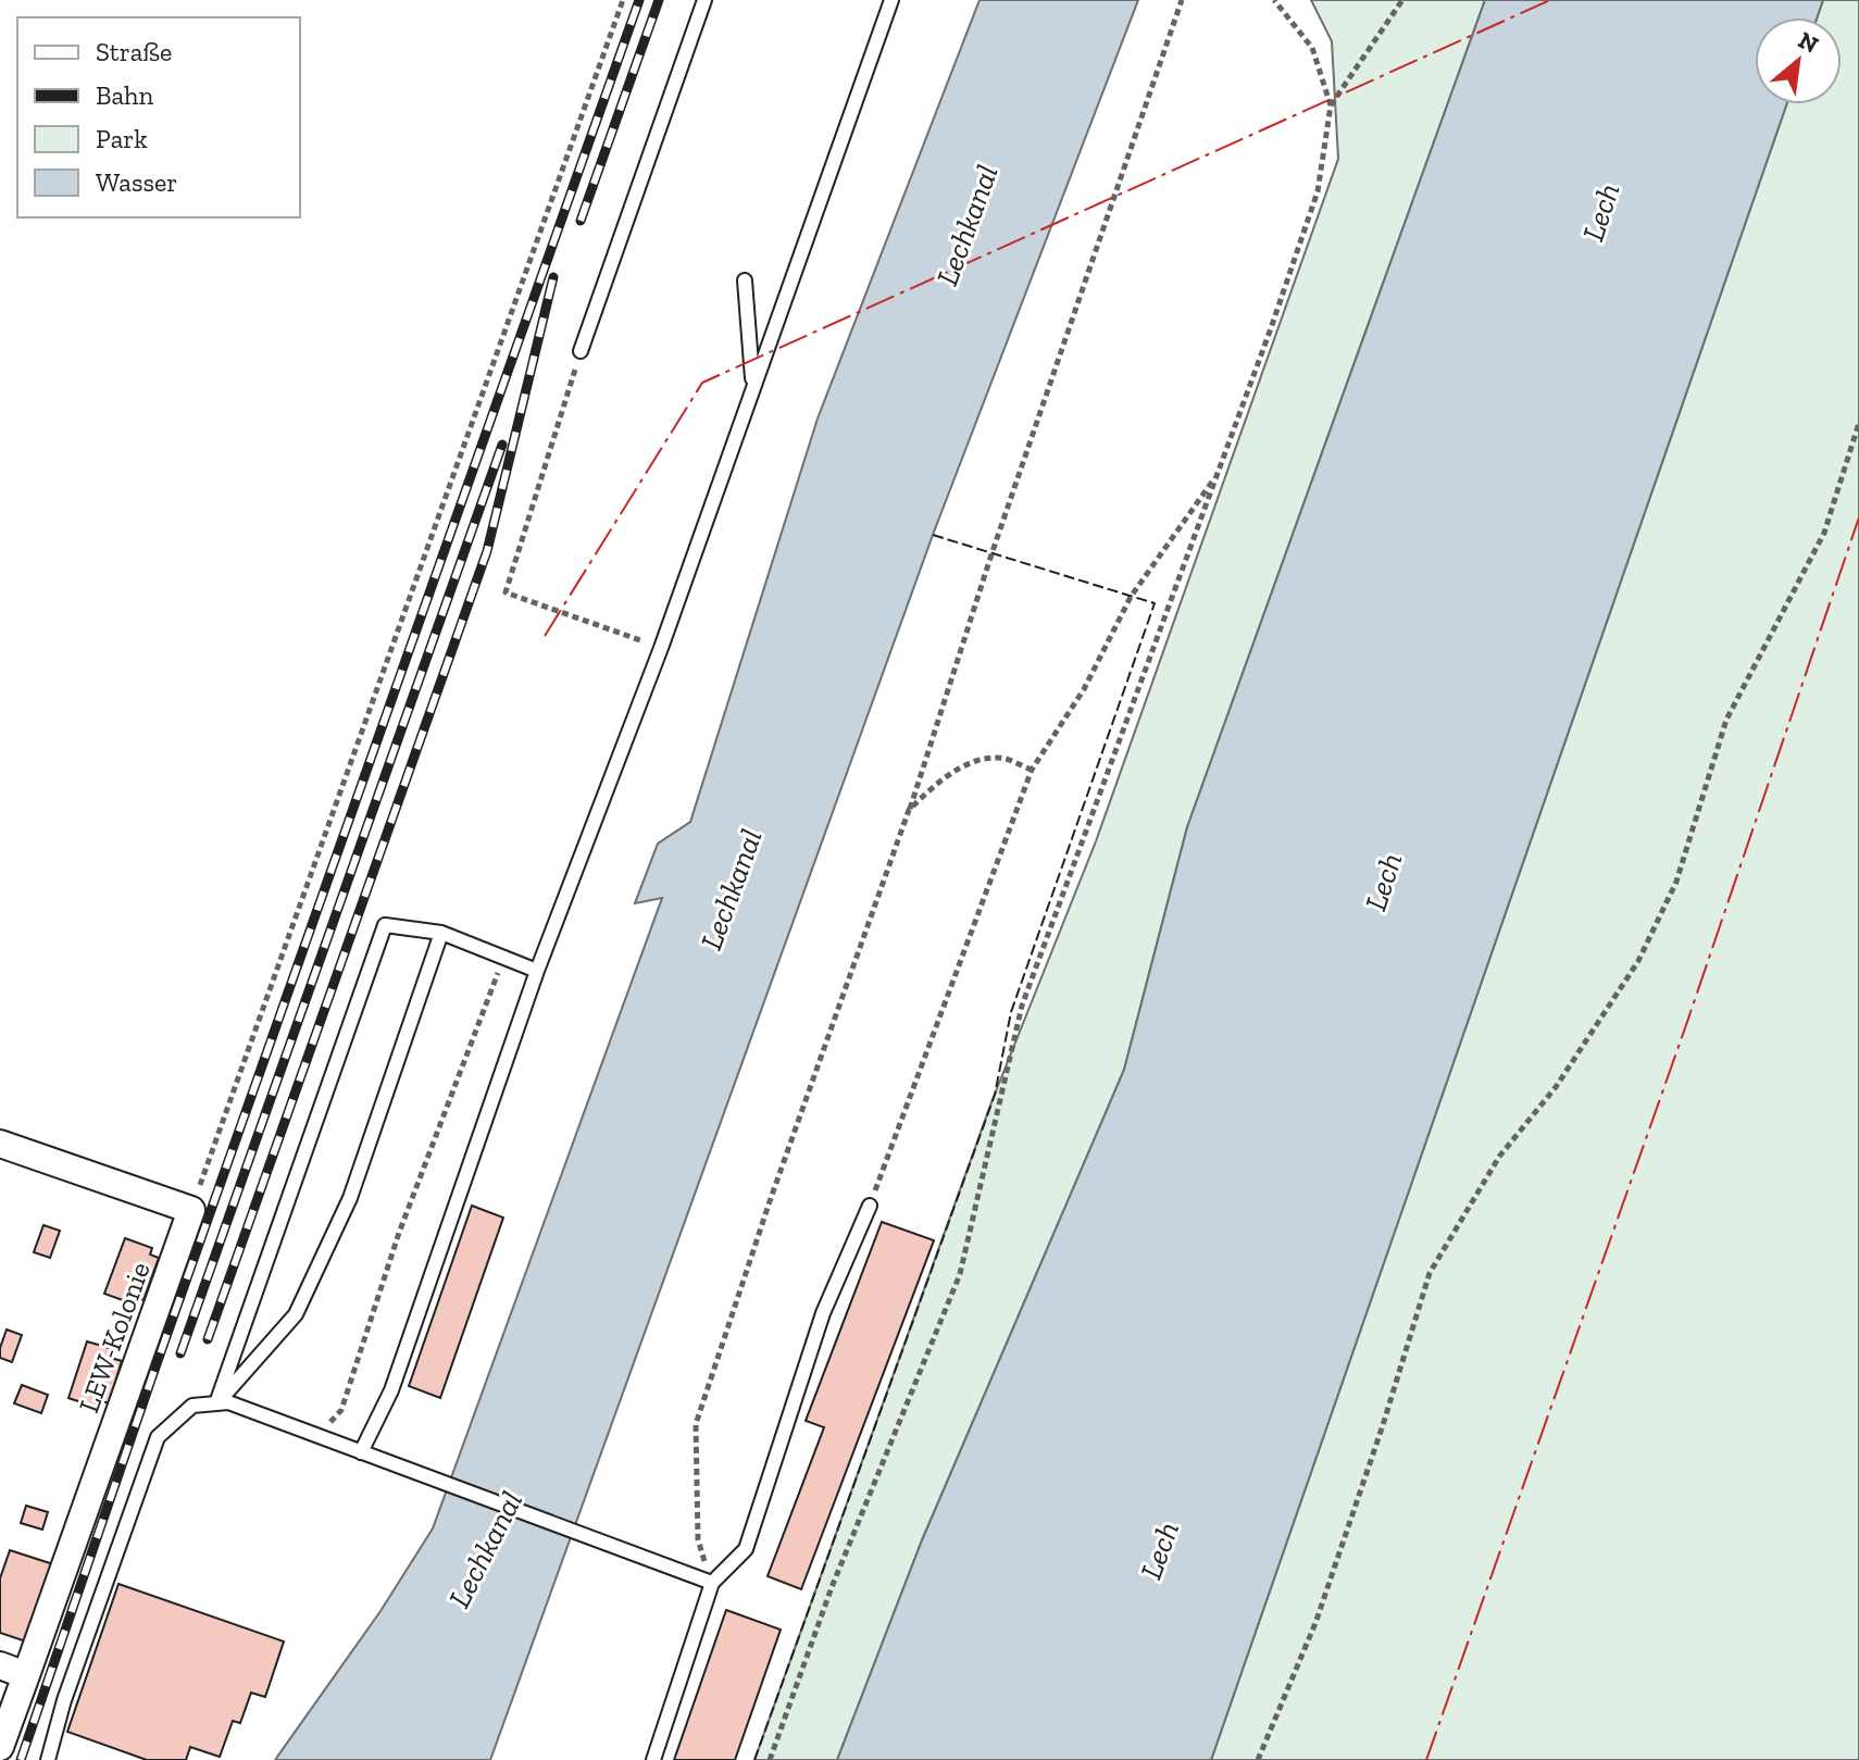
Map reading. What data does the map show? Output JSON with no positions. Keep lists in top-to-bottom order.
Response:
{
  "streets": {
    "street": ["LEW-Kolonie"]
  },
  "water": ["Lech", "Lechkanal"],
  "legend": [
    "Straße",
    "Bahn",
    "Park",
    "Wasser"
  ],
  "north": "top right"
}
